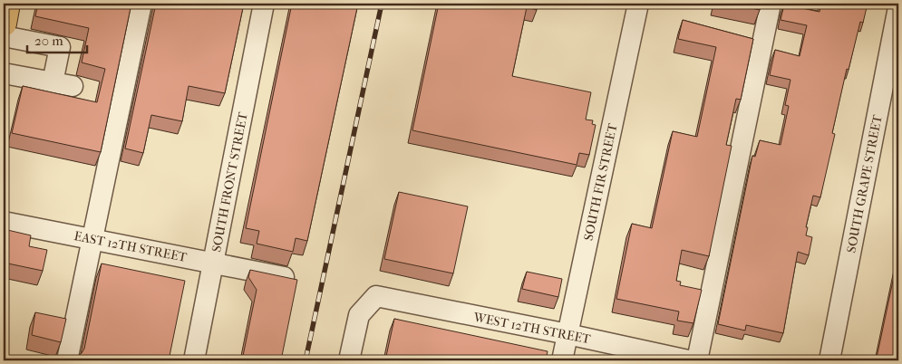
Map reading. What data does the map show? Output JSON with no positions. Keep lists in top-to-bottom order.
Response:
{
  "streets": {
    "street": [
      "SOUTH FRONT STREET",
      "SOUTH FIR STREET",
      "SOUTH GRAPE STREET",
      "EAST 12TH STREET",
      "WEST 12TH STREET"
    ]
  },
  "crossings": [
    ["SOUTH FRONT STREET", "EAST 12TH STREET"],
    ["SOUTH FIR STREET", "WEST 12TH STREET"]
  ],
  "scale_bar": "20 m"
}
